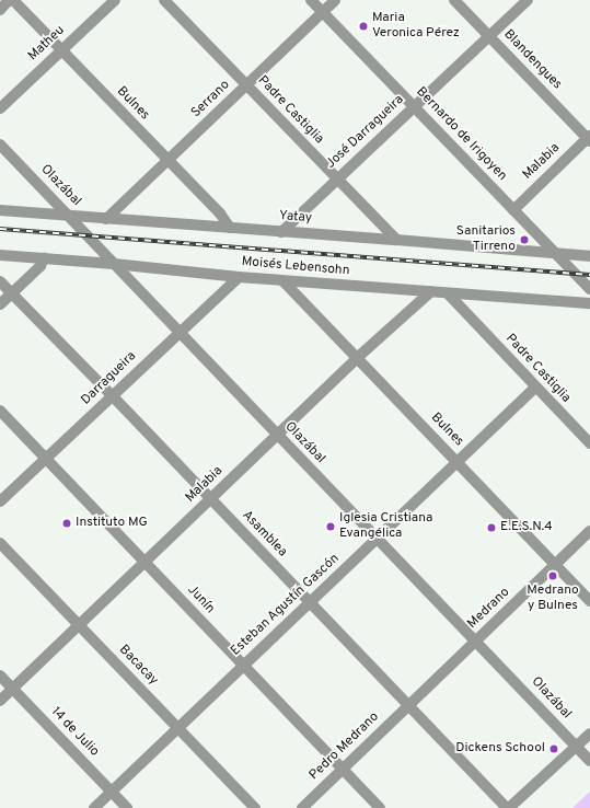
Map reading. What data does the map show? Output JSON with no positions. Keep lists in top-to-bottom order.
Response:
{
  "streets": {
    "street": [
      "Matheu",
      "Blandengues",
      "Serrano",
      "Bulnes",
      "Padre Castiglia",
      "José Darragueira",
      "Bernardo de Irigoyen",
      "Malabia",
      "Olazábal",
      "Yatay",
      "Moisés Lebensohn",
      "Darragueira",
      "Asamblea",
      "Junín",
      "Esteban Agustín Gascón",
      "Medrano",
      "Bacacay",
      "14 de Julio",
      "Pedro Medrano"
    ]
  },
  "crossings": [
    ["Matheu", "Bulnes"],
    ["Blandengues", "José Darragueira"],
    ["Blandengues", "Malabia"],
    ["Serrano", "Bulnes"],
    ["Serrano", "Padre Castiglia"],
    ["Serrano", "Bernardo de Irigoyen"],
    ["Serrano", "Yatay"],
    ["Bulnes", "Malabia"],
    ["Bulnes", "Yatay"],
    ["Bulnes", "Moisés Lebensohn"],
    ["Bulnes", "Esteban Agustín Gascón"],
    ["Bulnes", "Medrano"],
    ["Padre Castiglia", "José Darragueira"],
    ["Padre Castiglia", "Yatay"],
    ["Padre Castiglia", "Moisés Lebensohn"],
    ["Padre Castiglia", "Esteban Agustín Gascón"],
    ["José Darragueira", "Bernardo de Irigoyen"],
    ["José Darragueira", "Yatay"],
    ["Bernardo de Irigoyen", "Malabia"],
    ["Bernardo de Irigoyen", "Yatay"],
    ["Malabia", "Olazábal"],
    ["Malabia", "Moisés Lebensohn"],
    ["Malabia", "Asamblea"],
    ["Malabia", "Junín"],
    ["Malabia", "Bacacay"],
    ["Malabia", "14 de Julio"],
    ["Olazábal", "Yatay"],
    ["Olazábal", "Moisés Lebensohn"],
    ["Olazábal", "Darragueira"],
    ["Olazábal", "Esteban Agustín Gascón"],
    ["Olazábal", "Medrano"],
    ["Moisés Lebensohn", "Darragueira"],
    ["Darragueira", "Asamblea"],
    ["Darragueira", "Junín"],
    ["Asamblea", "Esteban Agustín Gascón"],
    ["Asamblea", "Medrano"],
    ["Asamblea", "Pedro Medrano"],
    ["Junín", "Esteban Agustín Gascón"],
    ["Junín", "Pedro Medrano"],
    ["Esteban Agustín Gascón", "Bacacay"],
    ["Esteban Agustín Gascón", "14 de Julio"],
    ["Medrano", "Pedro Medrano"]
  ],
  "places": [
    "Maria Veronica Pérez",
    "Sanitarios Tirreno",
    "Instituto MG",
    "Iglesia Cristiana Evangélica",
    "E.E.S.N.4",
    "Medrano y Bulnes",
    "Dickens School"
  ]
}
